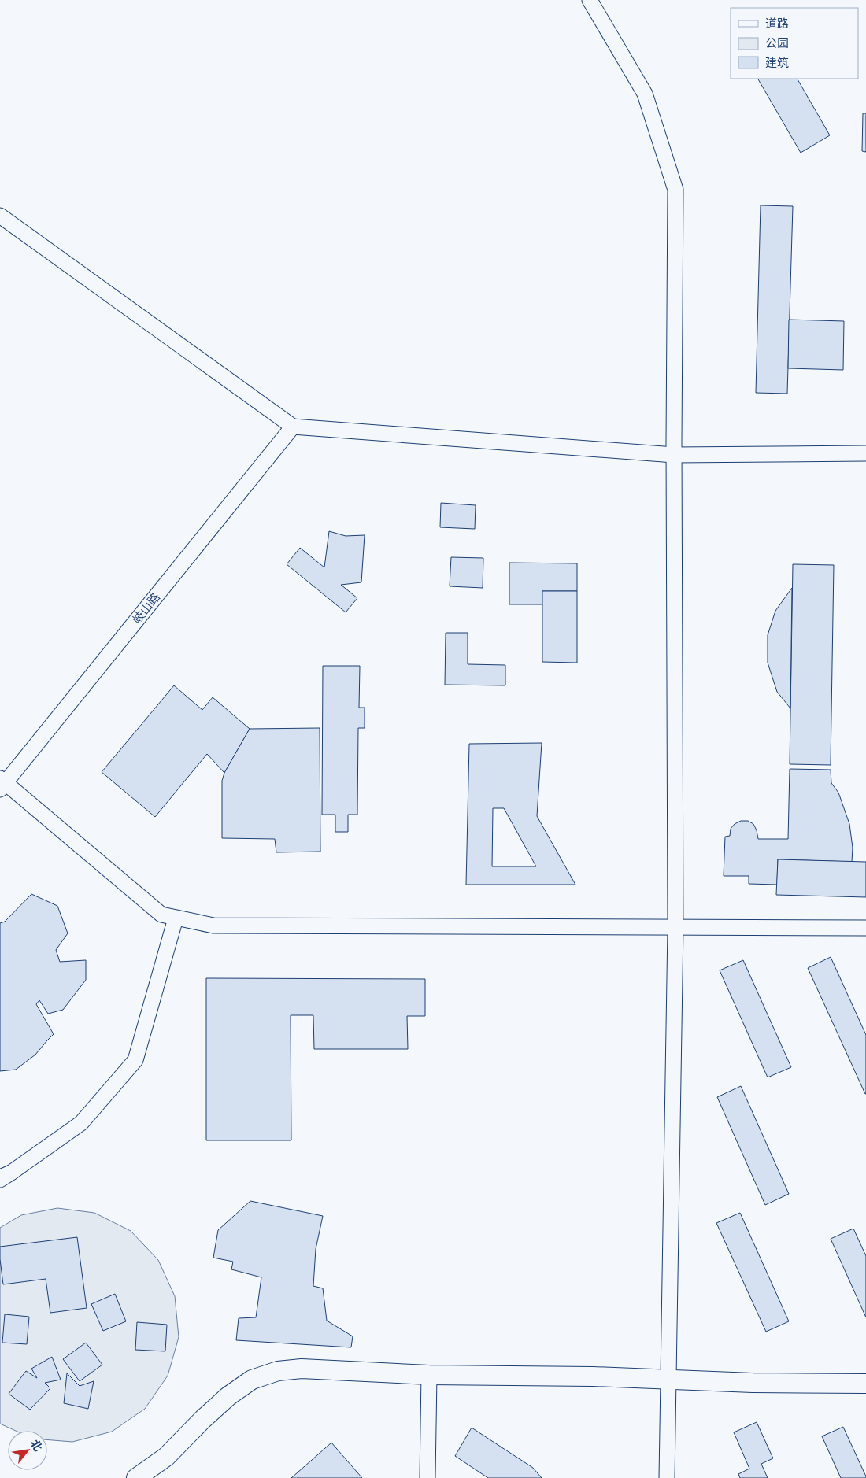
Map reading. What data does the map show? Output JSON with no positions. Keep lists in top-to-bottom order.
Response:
{
  "streets": {
    "street": ["岐山路"]
  },
  "legend": ["道路", "公园", "建筑"],
  "north": "top right"
}
